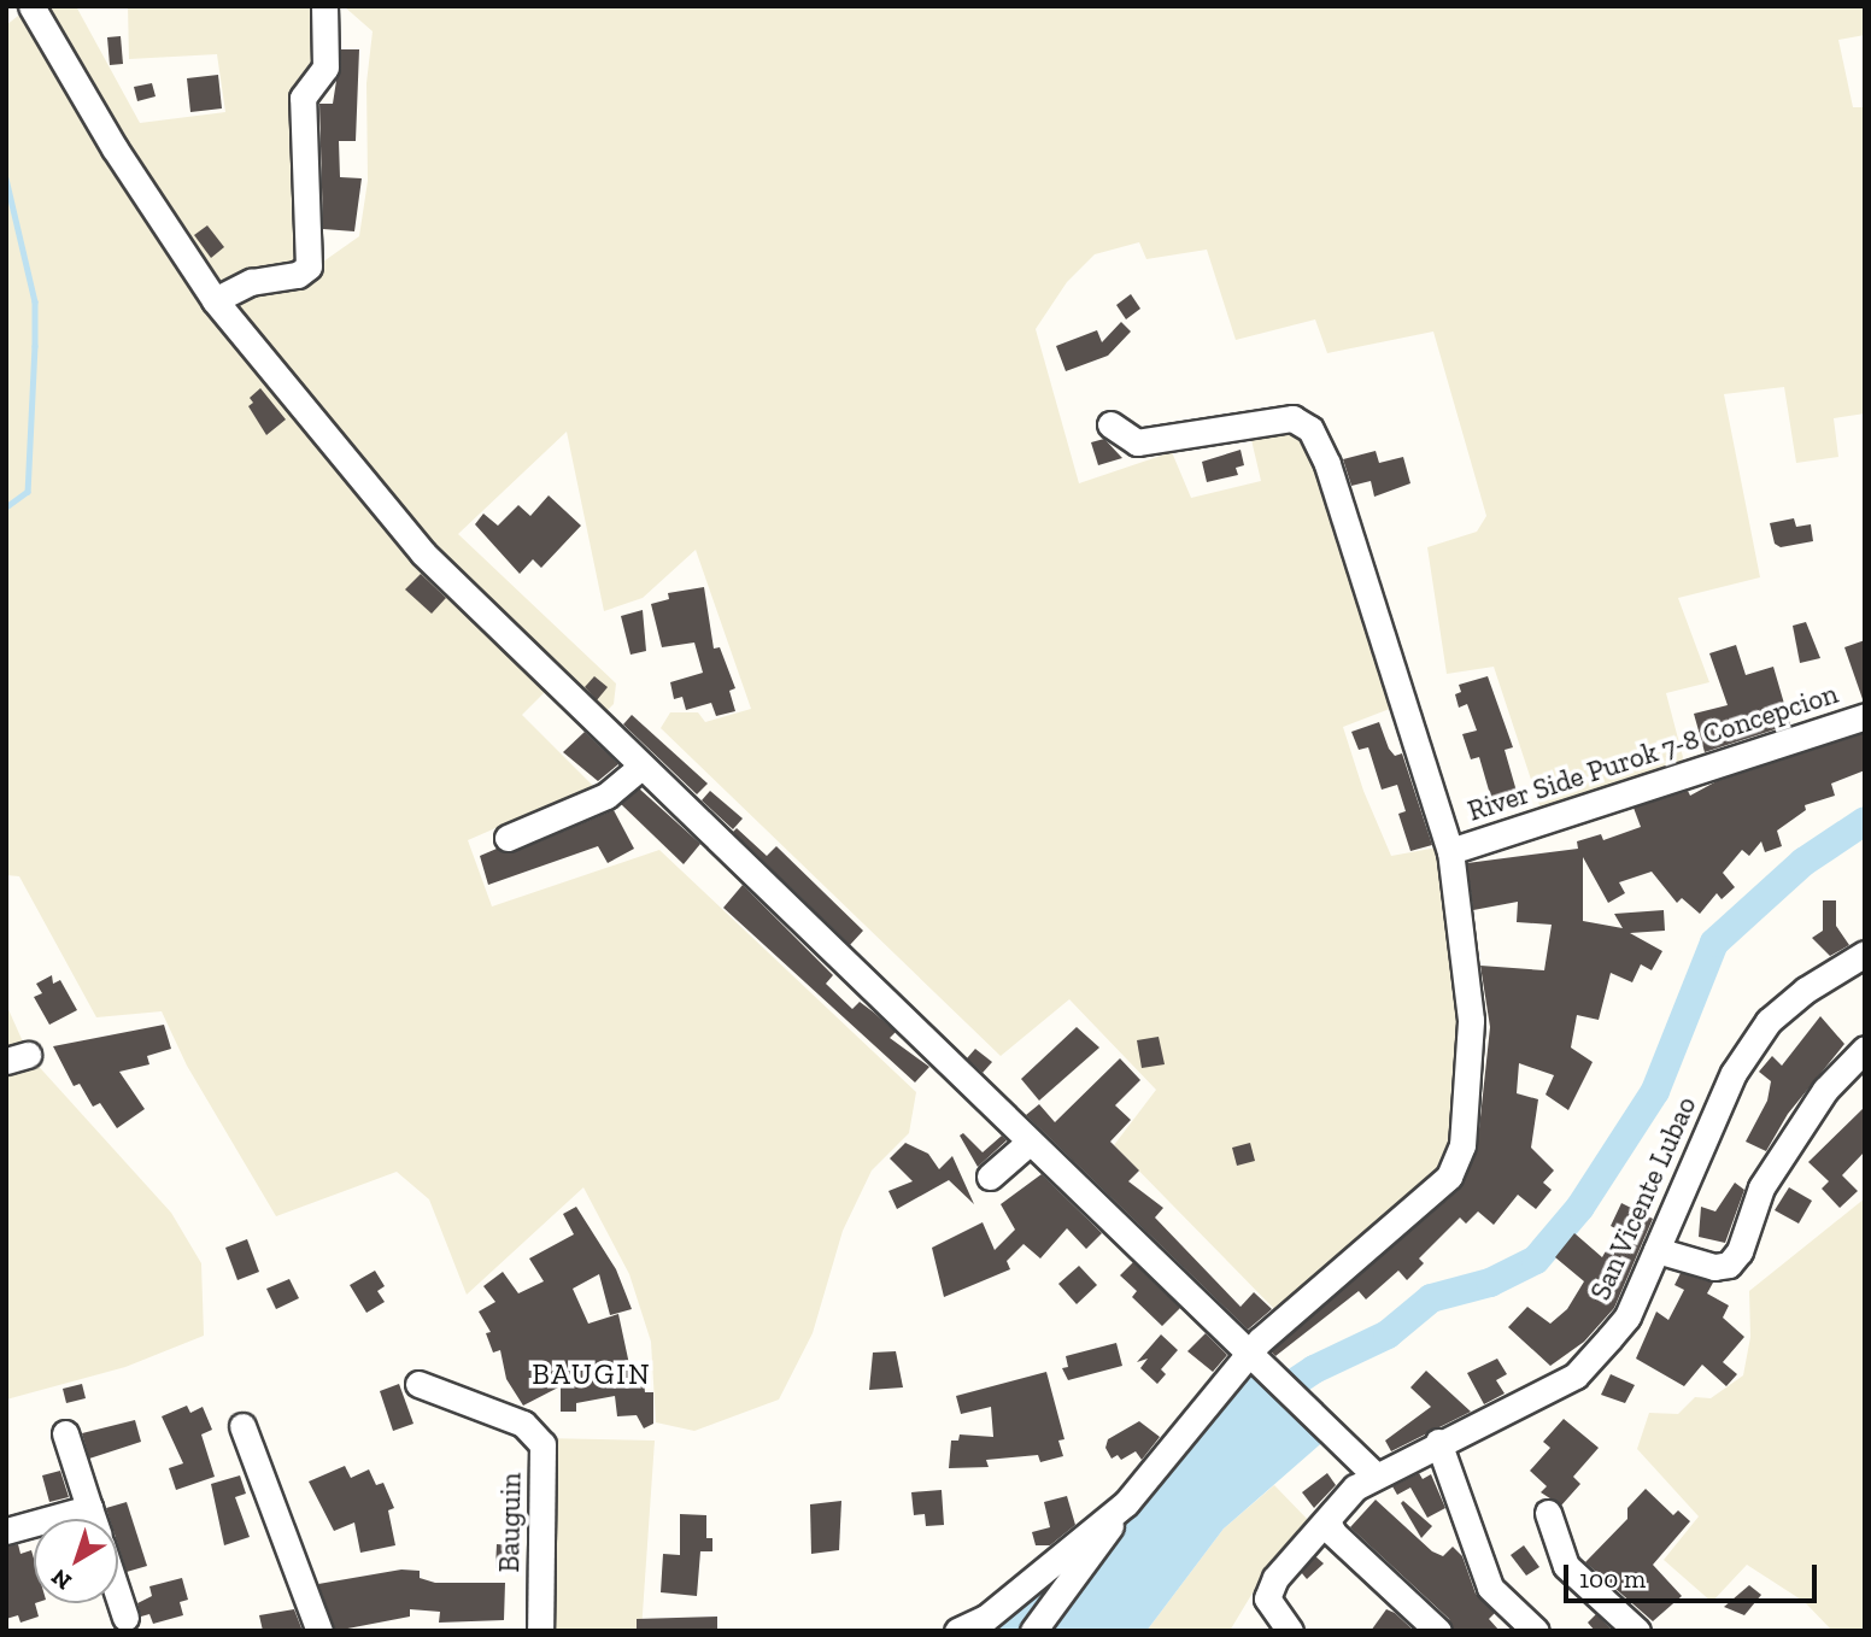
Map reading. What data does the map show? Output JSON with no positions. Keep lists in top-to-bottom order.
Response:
{
  "streets": {
    "street": ["River Side Purok 7-8 Concepcion", "San Vicente Lubao", "Bauguin"]
  },
  "districts": ["BAUGIN"],
  "scale_bar": "100 m",
  "north": "bottom left"
}
